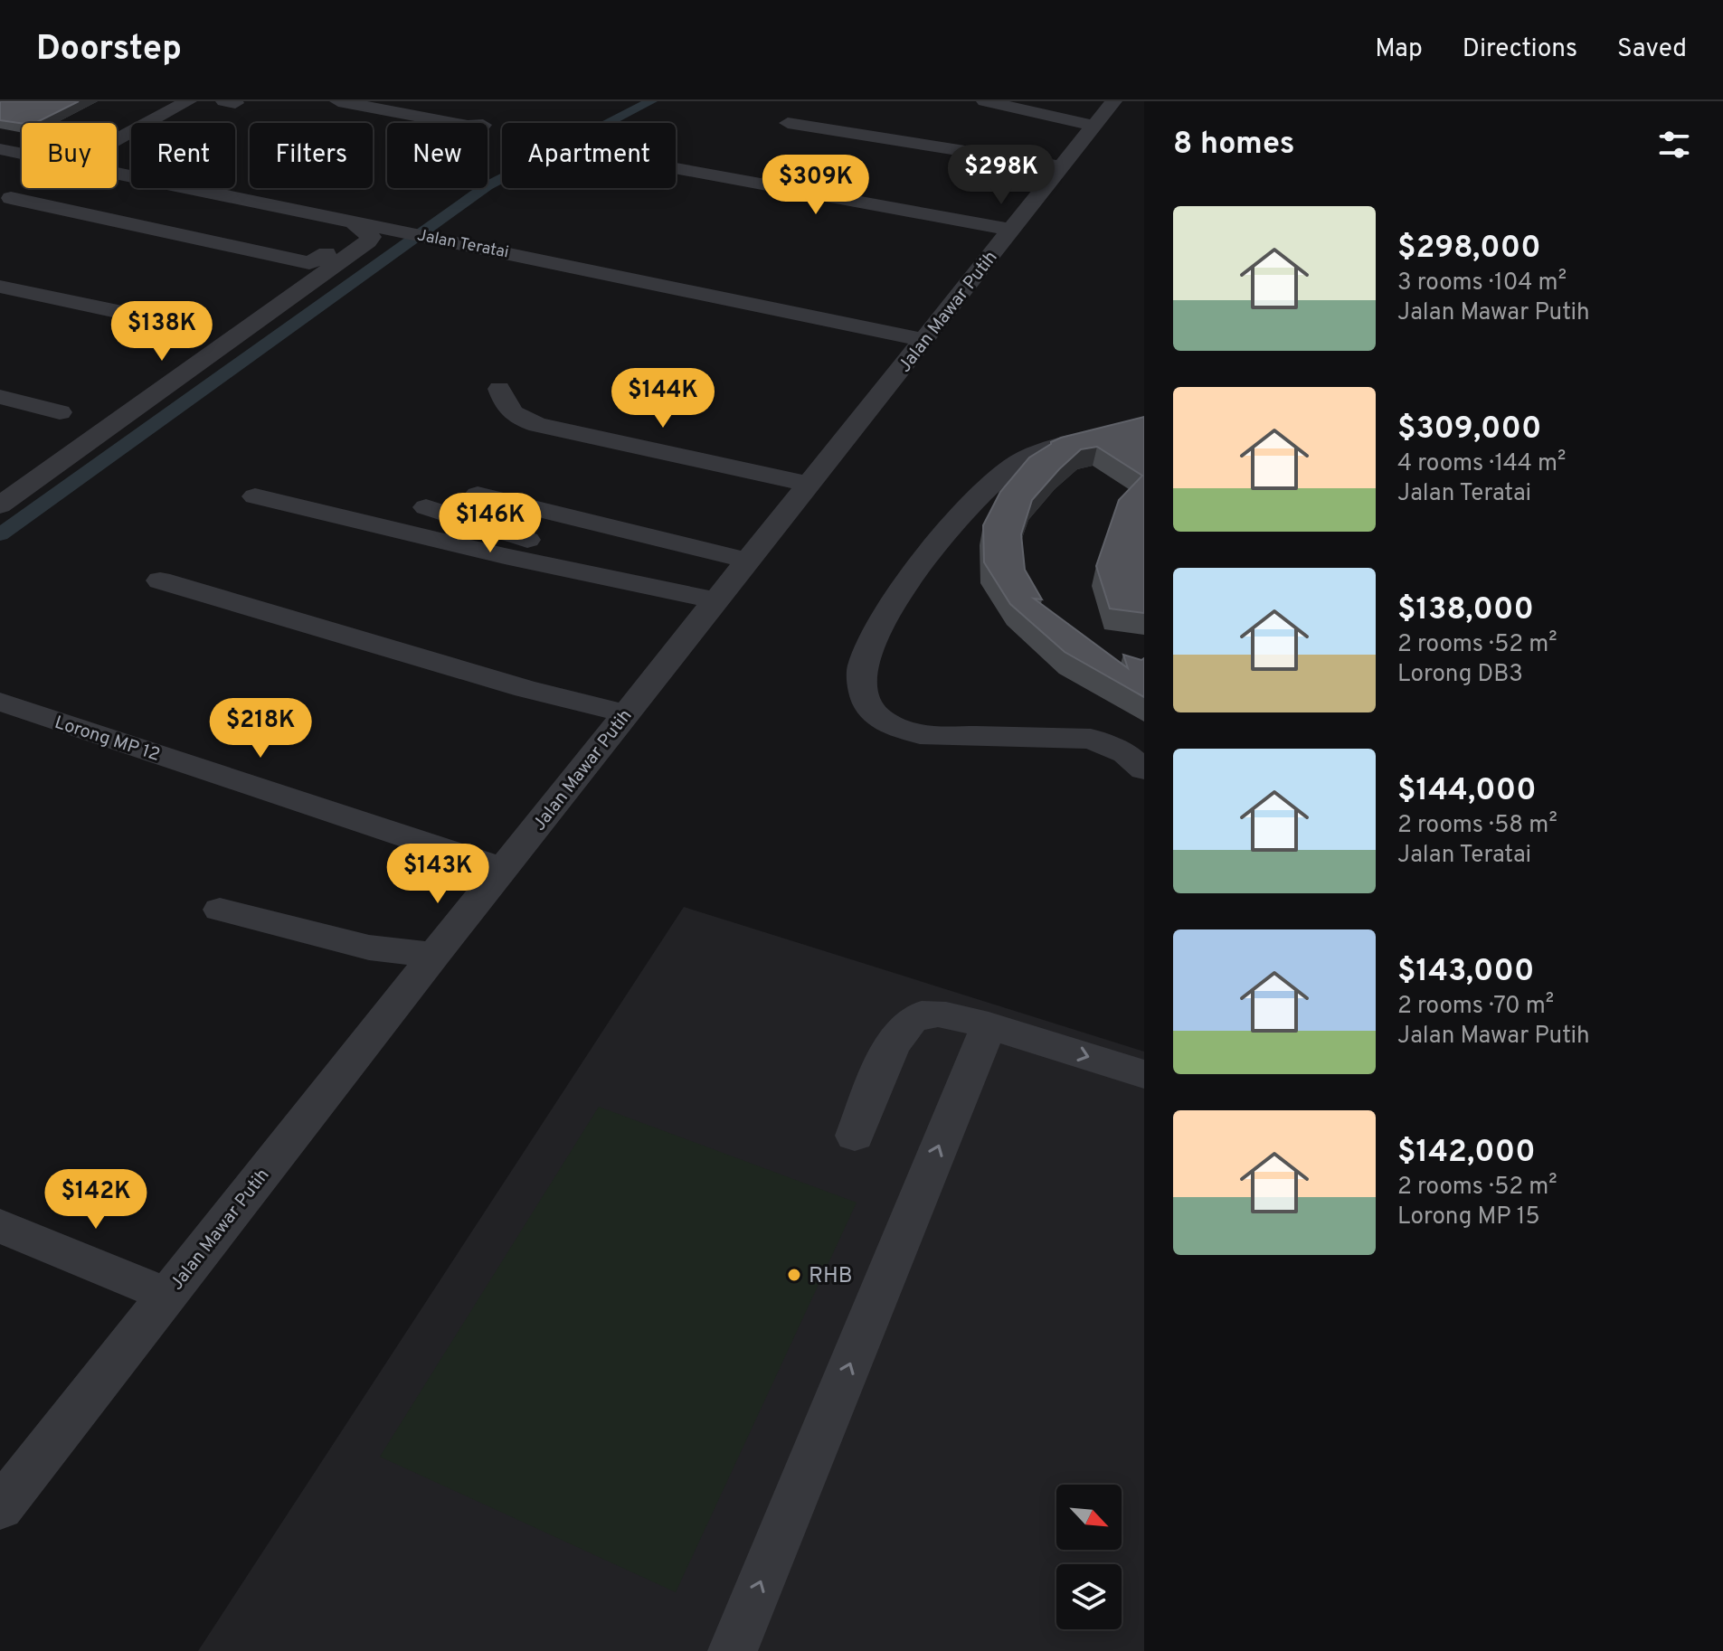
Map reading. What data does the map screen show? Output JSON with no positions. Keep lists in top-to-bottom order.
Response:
{
  "streets": {
    "street": ["Jalan Teratai", "Jalan Mawar Putih", "Lorong MP 12"]
  },
  "crossings": [
    ["Jalan Teratai", "Jalan Mawar Putih"],
    ["Jalan Mawar Putih", "Lorong MP 12"]
  ],
  "places": ["RHB"],
  "north": "bottom right",
  "page": {
    "header": "Doorstep",
    "nav": ["Map", "Directions", "Saved"],
    "heading": "8 homes",
    "chip": [
      "Buy",
      "Rent",
      "Filters",
      "New",
      "Apartment"
    ],
    "price": [
      "$298K",
      "$309K",
      "$138K",
      "$144K",
      "$146K",
      "$218K",
      "$143K",
      "$142K"
    ],
    "list": [
      {
        "name": "$298,000",
        "note": "3 rooms · 104 m² · Jalan Mawar Putih"
      },
      {
        "name": "$309,000",
        "note": "4 rooms · 144 m² · Jalan Teratai"
      },
      {
        "name": "$138,000",
        "note": "2 rooms · 52 m² · Lorong DB3"
      },
      {
        "name": "$144,000",
        "note": "2 rooms · 58 m² · Jalan Teratai"
      },
      {
        "name": "$143,000",
        "note": "2 rooms · 70 m² · Jalan Mawar Putih"
      },
      {
        "name": "$142,000",
        "note": "2 rooms · 52 m² · Lorong MP 15"
      }
    ]
  }
}
